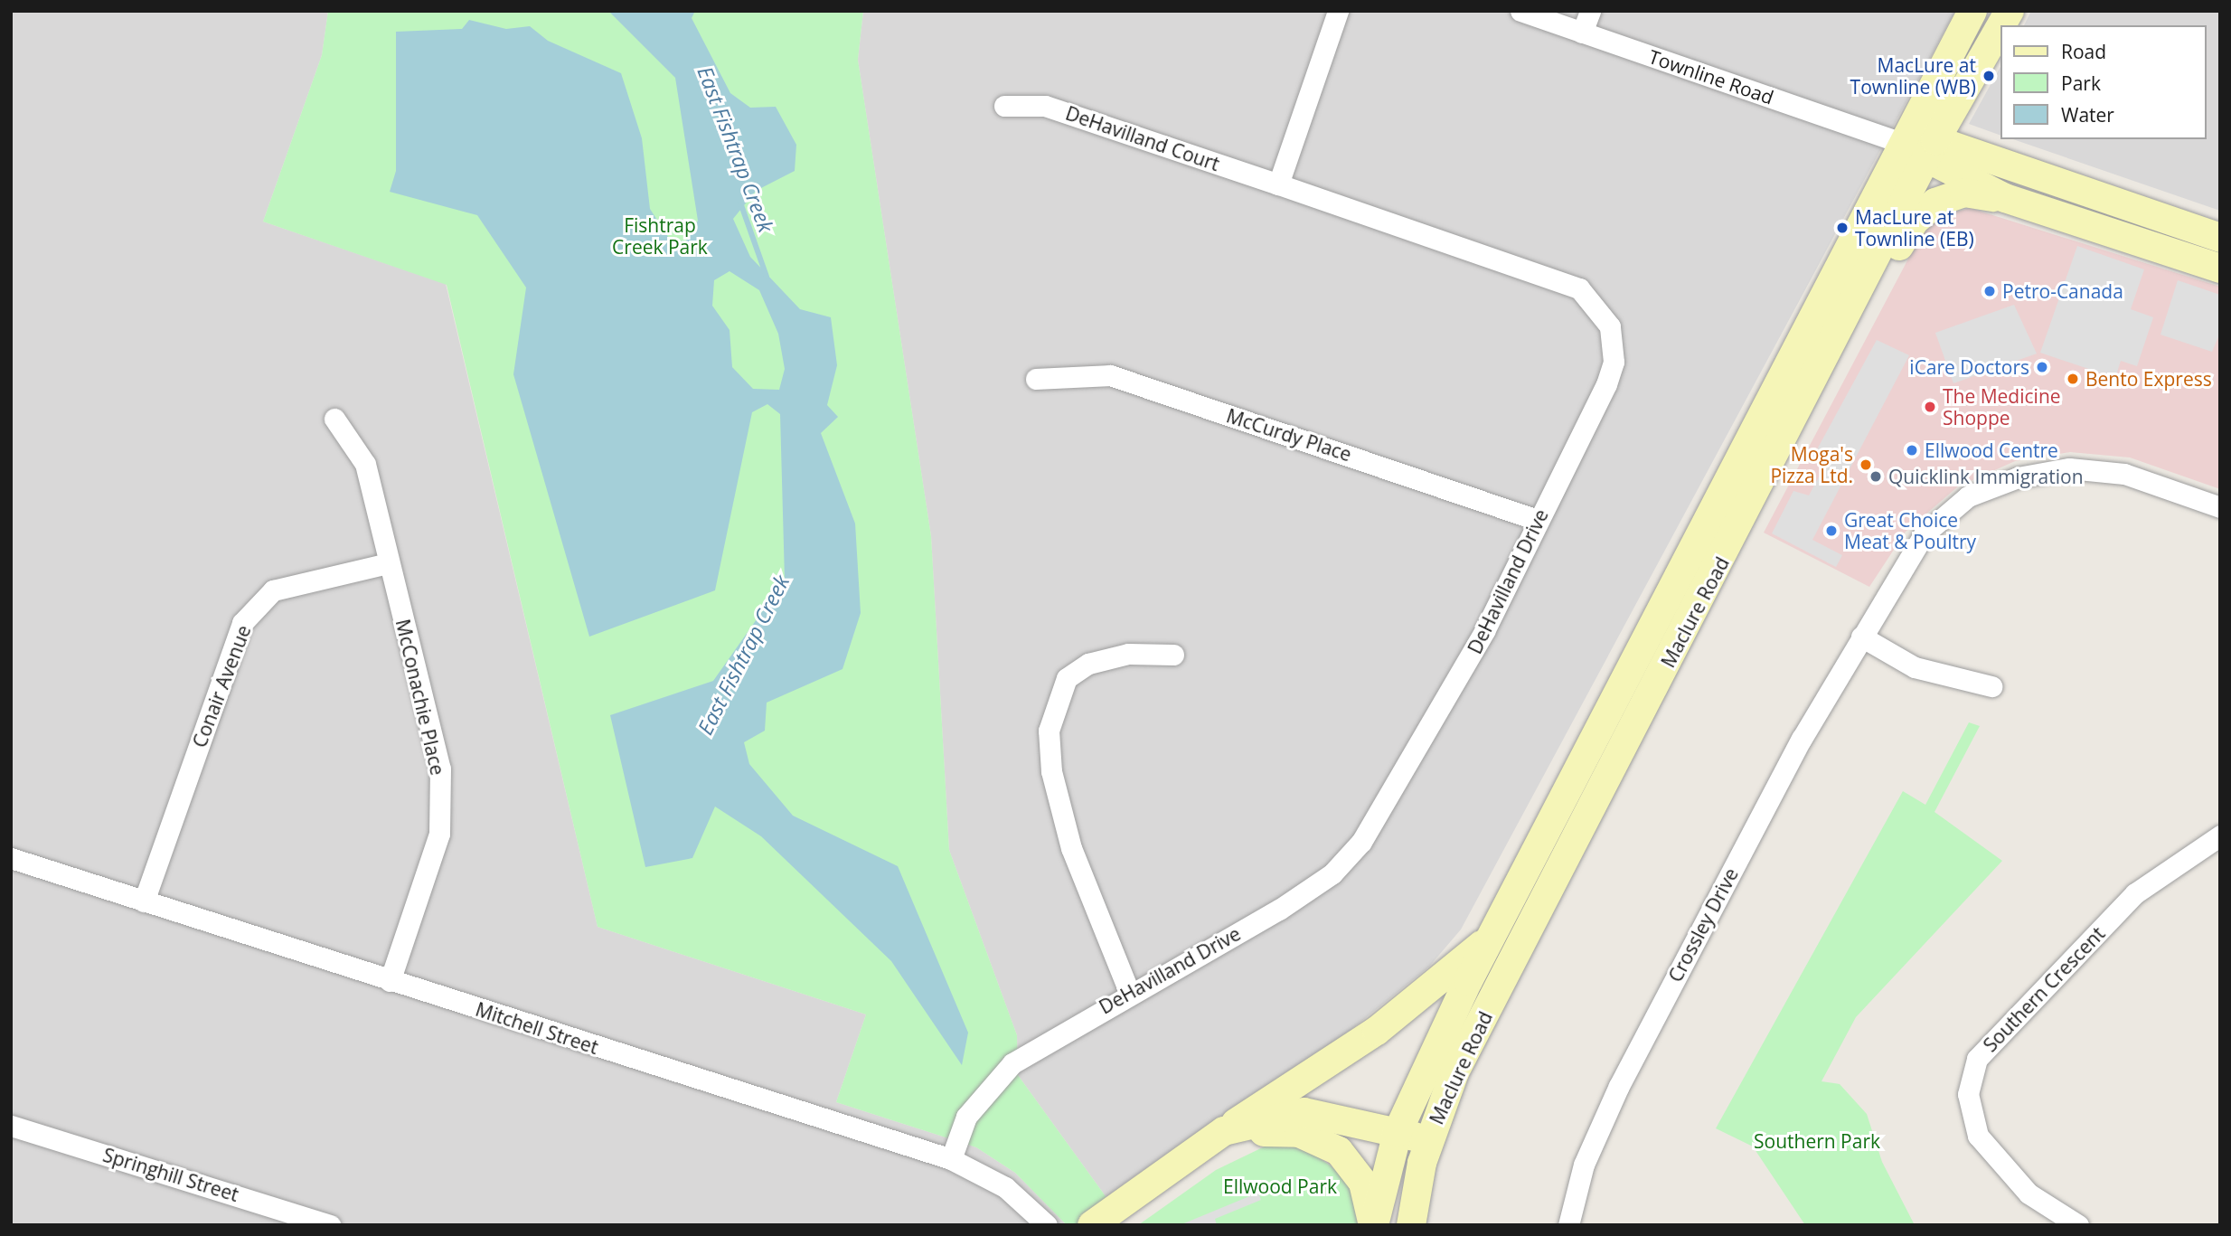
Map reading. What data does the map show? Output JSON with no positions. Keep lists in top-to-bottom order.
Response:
{
  "streets": {
    "main road": ["Townline Road", "Maclure Road"],
    "street": [
      "DeHavilland Court",
      "McCurdy Place",
      "DeHavilland Drive",
      "Conair Avenue",
      "McConachie Place",
      "Crossley Drive",
      "Southern Crescent",
      "Mitchell Street",
      "Springhill Street"
    ]
  },
  "crossings": [
    ["Townline Road", "Maclure Road"],
    ["DeHavilland Court", "DeHavilland Drive"],
    ["McCurdy Place", "DeHavilland Drive"],
    ["DeHavilland Drive", "Mitchell Street"],
    ["Conair Avenue", "McConachie Place"],
    ["Conair Avenue", "Mitchell Street"],
    ["McConachie Place", "Mitchell Street"]
  ],
  "water": ["East Fishtrap Creek"],
  "parks": ["Fishtrap Creek Park", "Southern Park", "Ellwood Park"],
  "places": [
    "MacLure at Townline (WB)",
    "MacLure at Townline (EB)",
    "Petro-Canada",
    "iCare Doctors",
    "Bento Express",
    "The Medicine Shoppe",
    "Ellwood Centre",
    "Moga's Pizza Ltd.",
    "Quicklink Immigration",
    "Great Choice Meat & Poultry"
  ],
  "legend": ["Road", "Park", "Water"]
}
